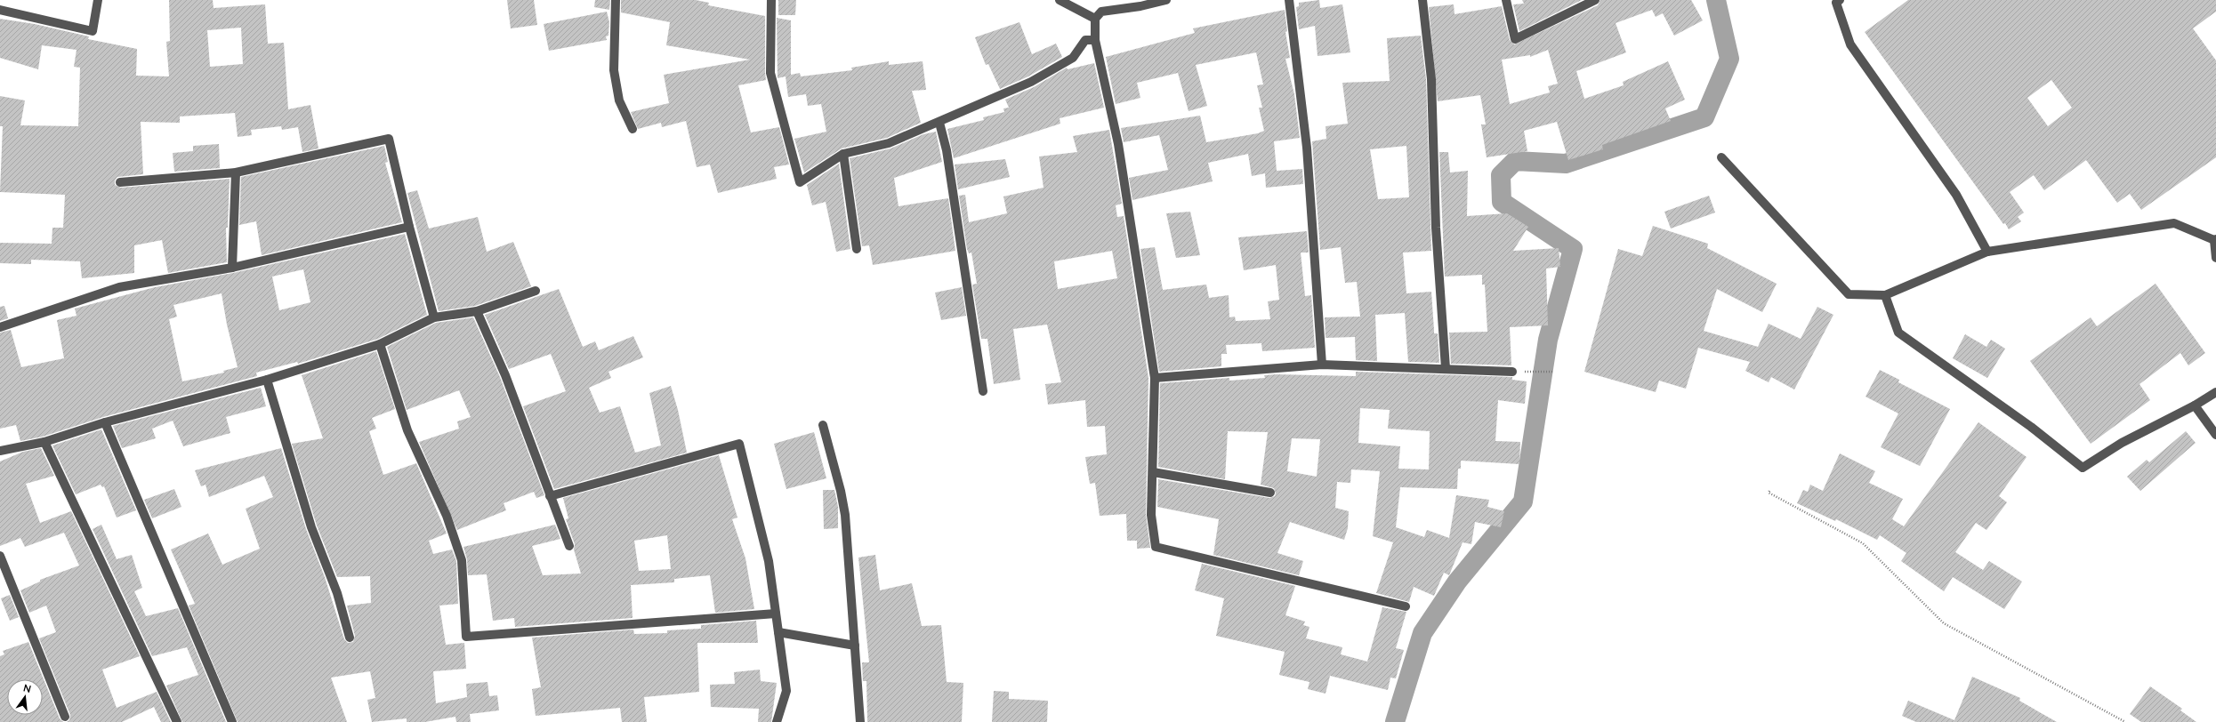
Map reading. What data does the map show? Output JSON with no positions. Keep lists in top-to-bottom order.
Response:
{
  "north": "top"
}
